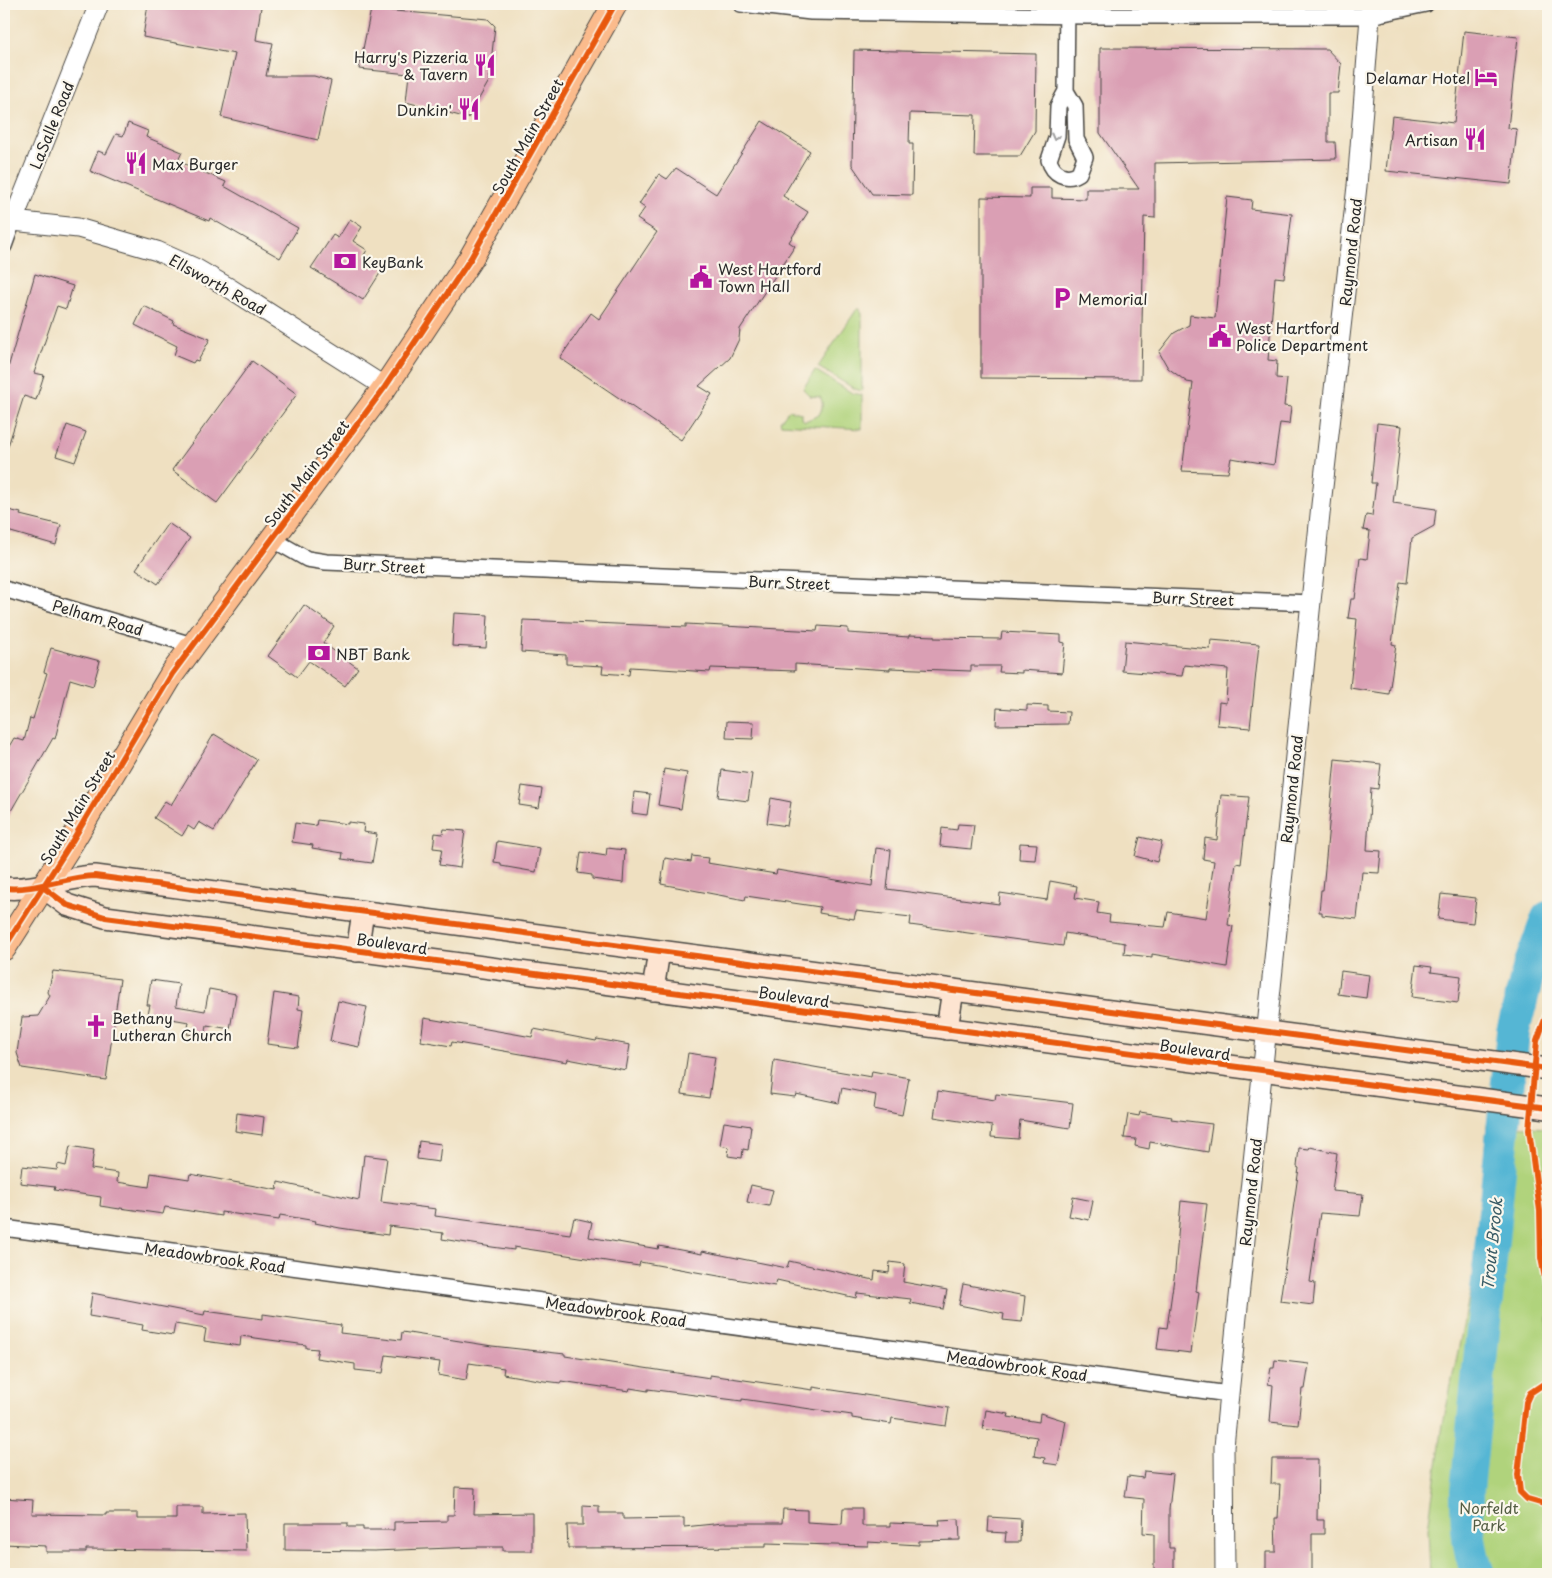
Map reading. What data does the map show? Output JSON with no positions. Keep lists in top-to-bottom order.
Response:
{
  "streets": {
    "main road": ["South Main Street", "Boulevard"],
    "street": [
      "LaSalle Road",
      "Raymond Road",
      "Ellsworth Road",
      "Burr Street",
      "Pelham Road",
      "Meadowbrook Road"
    ]
  },
  "crossings": [
    ["LaSalle Road", "Ellsworth Road"],
    ["South Main Street", "Ellsworth Road"],
    ["South Main Street", "Burr Street"],
    ["South Main Street", "Pelham Road"],
    ["South Main Street", "Boulevard"],
    ["Raymond Road", "Burr Street"],
    ["Raymond Road", "Boulevard"],
    ["Raymond Road", "Meadowbrook Road"]
  ],
  "water": ["Trout Brook"],
  "parks": ["Norfeldt Park"],
  "places": {
    "restaurant": [
      "Harry's Pizzeria & Tavern",
      "Dunkin'",
      "Artisan",
      "Max Burger"
    ],
    "hotel": ["Delamar Hotel"],
    "bank": ["KeyBank", "NBT Bank"],
    "public building": ["West Hartford Town Hall", "West Hartford Police Department"],
    "parking": ["Memorial"],
    "church": ["Bethany Lutheran Church"]
  }
}
